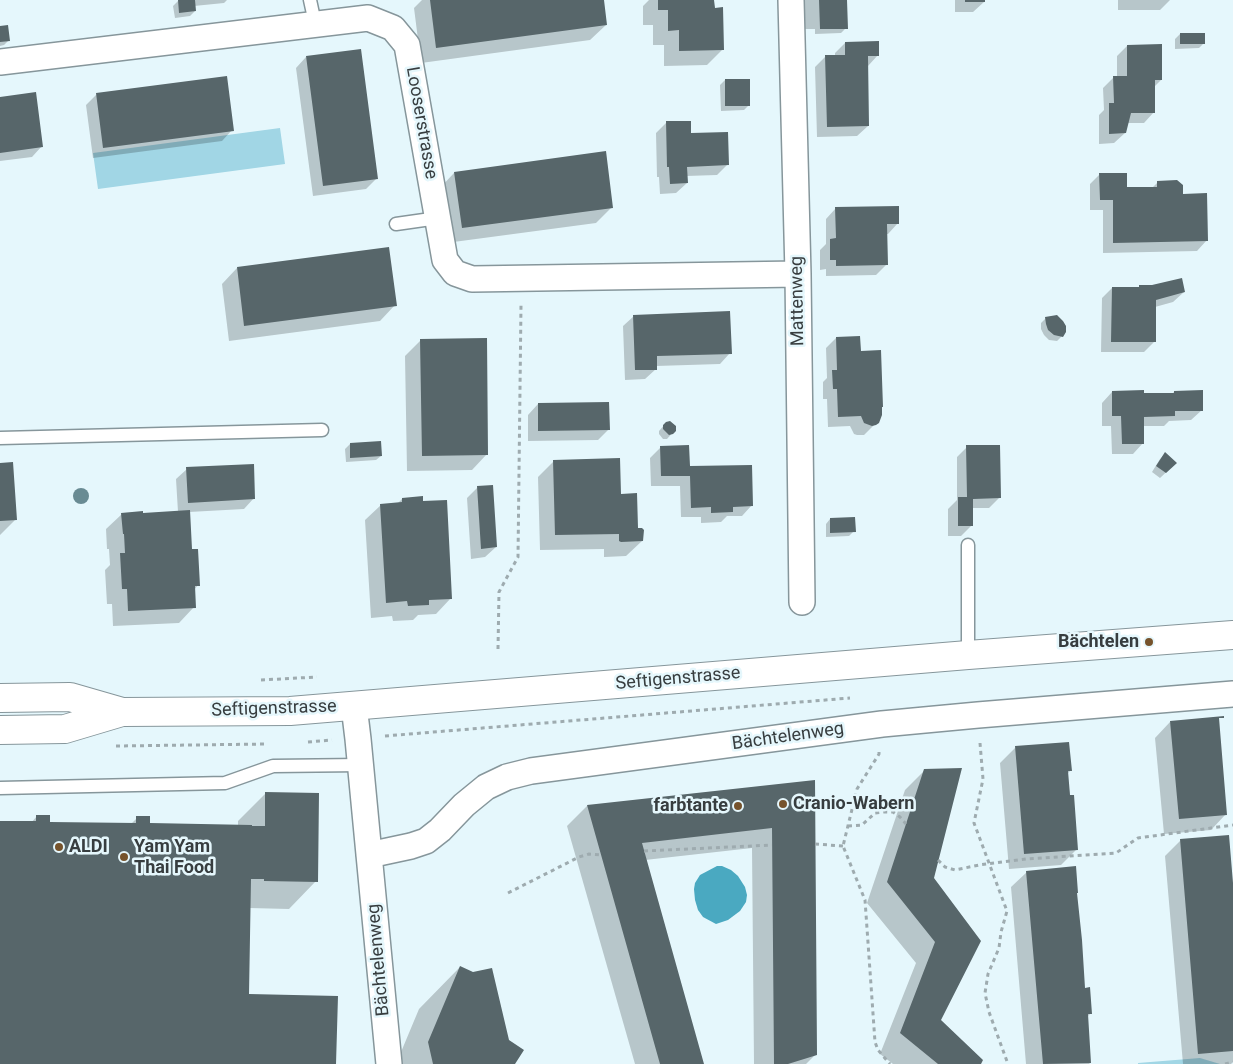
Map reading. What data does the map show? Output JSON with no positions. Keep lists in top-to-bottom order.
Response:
{
  "streets": {
    "main road": ["Seftigenstrasse"],
    "street": ["Looserstrasse", "Mattenweg", "Bächtelenweg"]
  },
  "crossings": [
    ["Looserstrasse", "Mattenweg"],
    ["Seftigenstrasse", "Bächtelenweg"]
  ],
  "places": [
    "Bächtelen",
    "Cranio-Wabern",
    "farbtante",
    "ALDI",
    "Yam Yam Thai Food"
  ]
}
